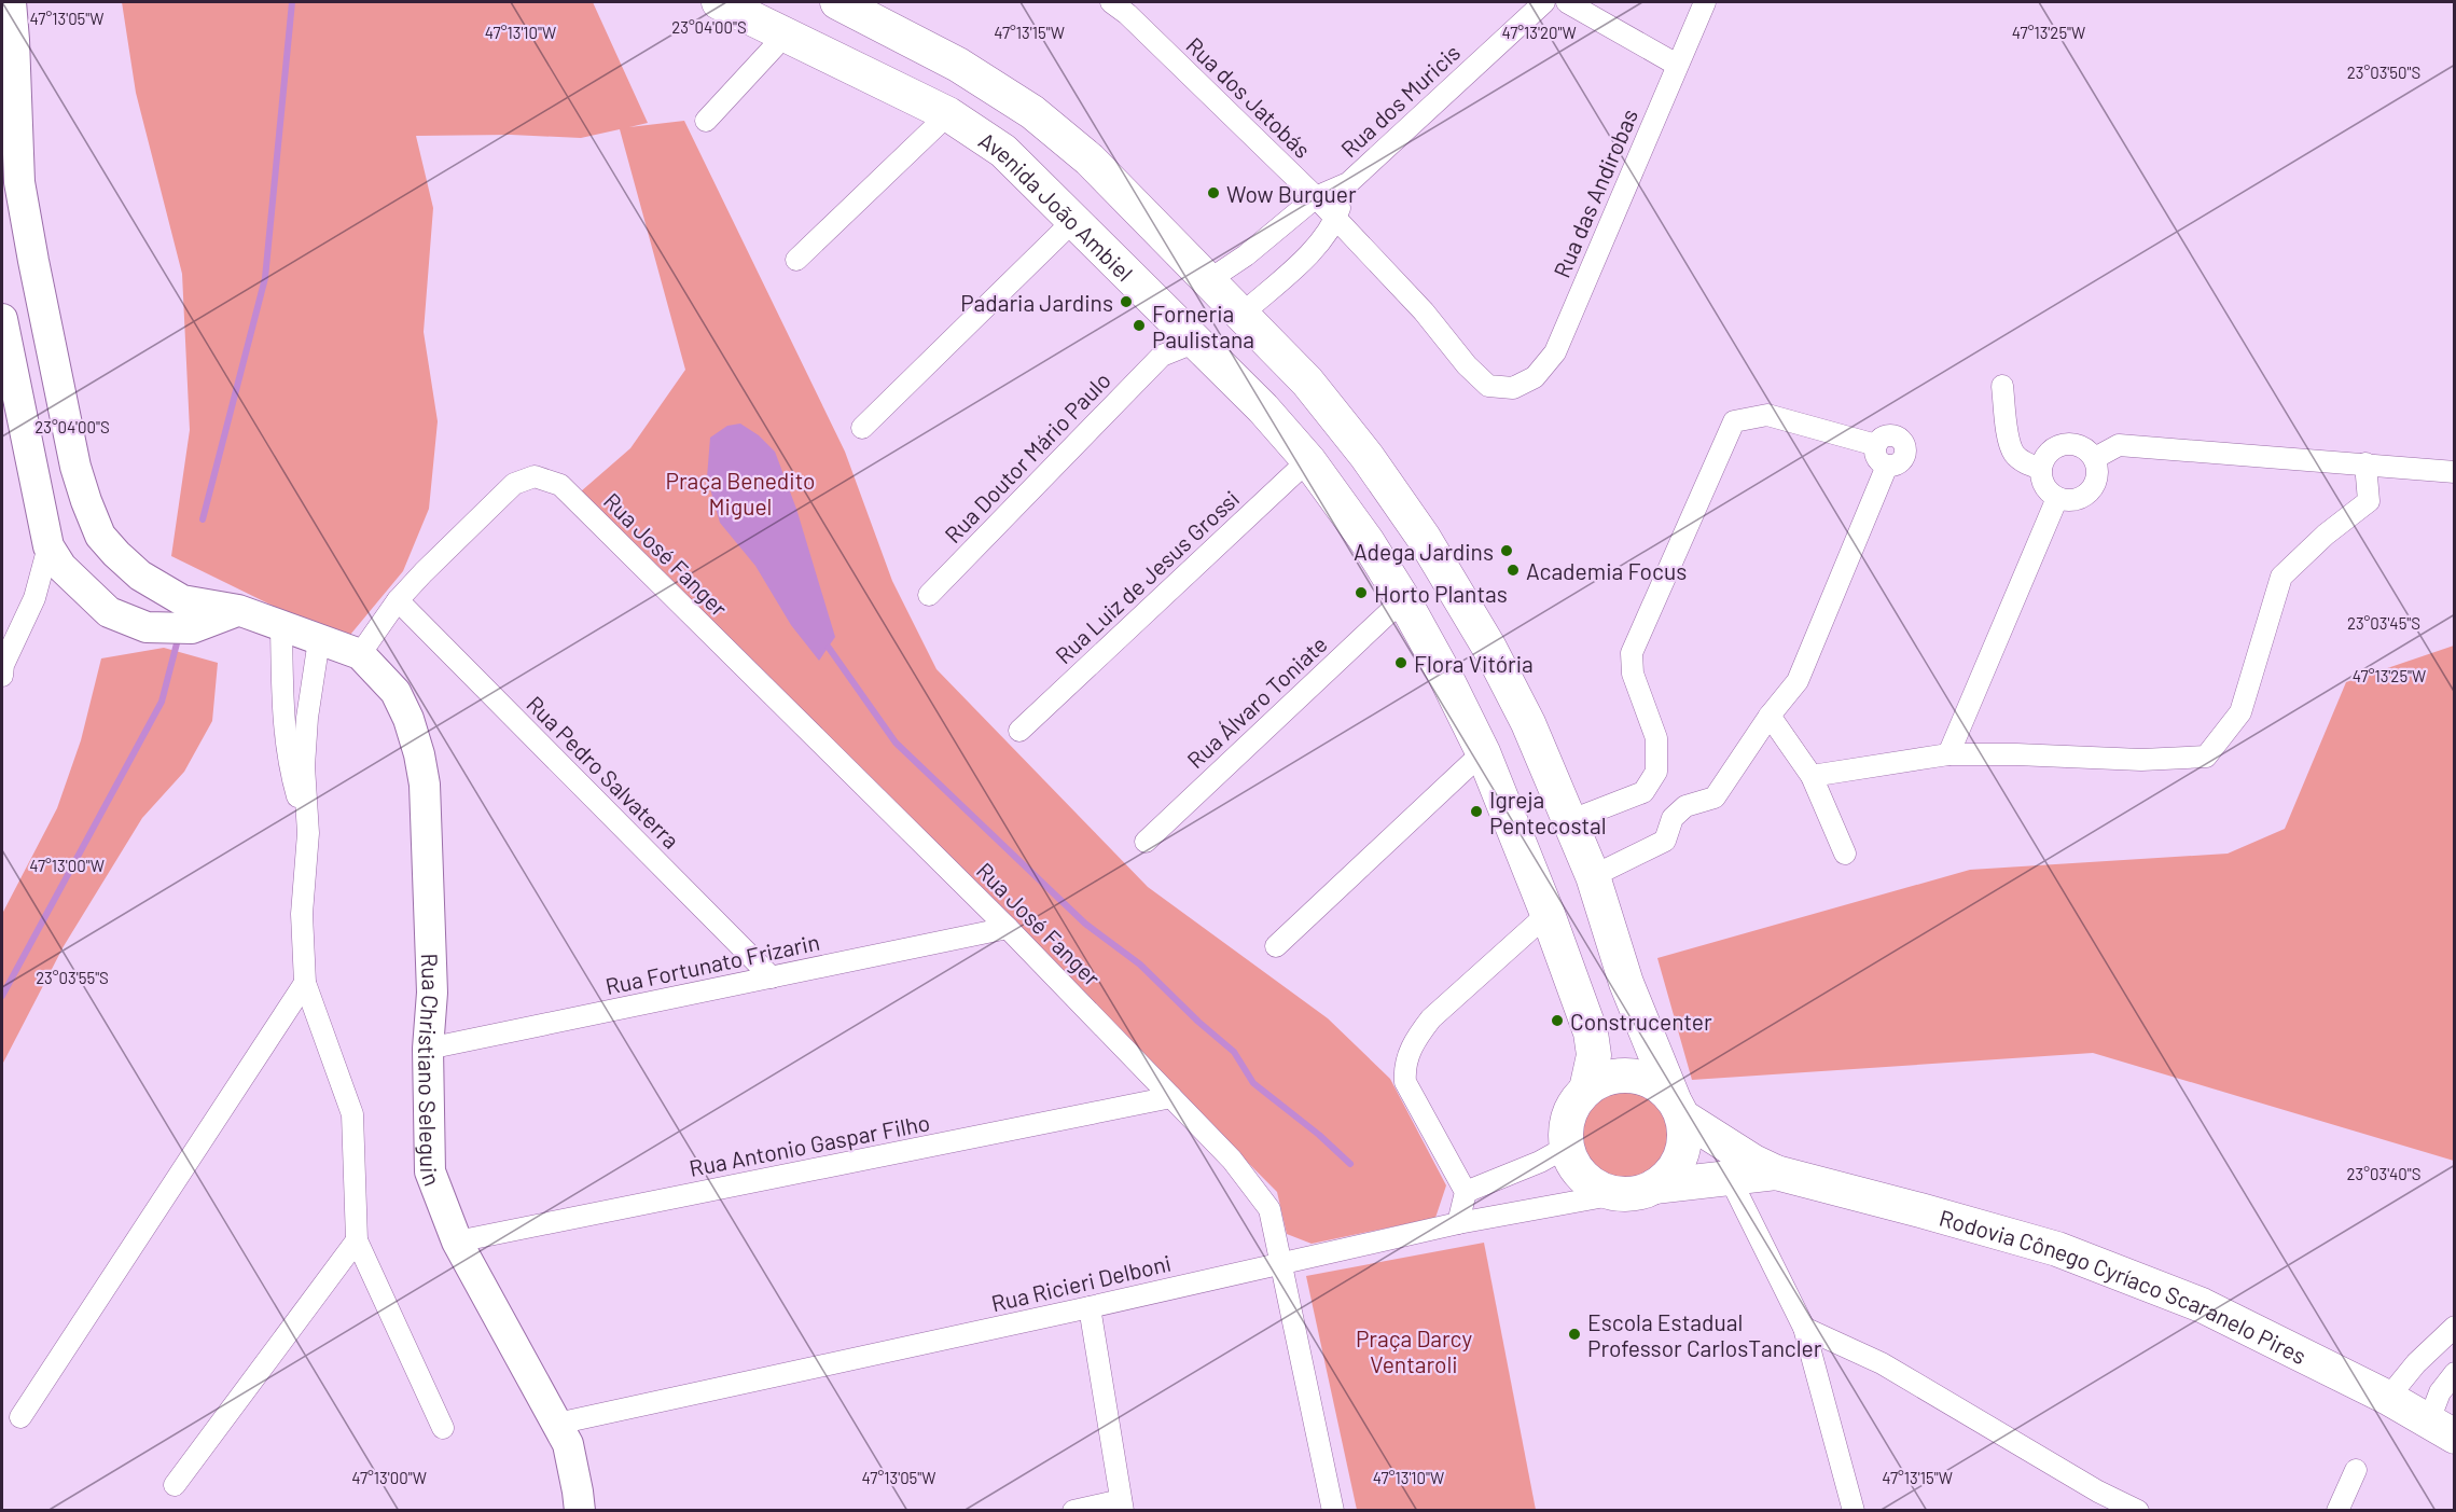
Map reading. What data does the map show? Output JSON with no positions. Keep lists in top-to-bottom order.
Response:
{
  "streets": {
    "main road": ["Avenida João Ambiel", "Rua Christiano Seleguin", "Rodovia Cônego Cyríaco Scaranelo Pires"],
    "street": [
      "Rua dos Jatobás",
      "Rua dos Muricis",
      "Rua das Andirobas",
      "Rua Doutor Mário Paulo",
      "Rua José Fanger",
      "Rua Luiz de Jesus Grossi",
      "Rua Álvaro Toniate",
      "Rua Pedro Salvaterra",
      "Rua Fortunato Frizarin",
      "Rua Antonio Gaspar Filho",
      "Rua Ricieri Delboni"
    ]
  },
  "crossings": [
    ["Rua dos Jatobás", "Rua dos Muricis"],
    ["Rua dos Jatobás", "Rua das Andirobas"],
    ["Rua dos Muricis", "Avenida João Ambiel"],
    ["Rua dos Muricis", "Rua Doutor Mário Paulo"],
    ["Avenida João Ambiel", "Rua Doutor Mário Paulo"],
    ["Avenida João Ambiel", "Rua Luiz de Jesus Grossi"],
    ["Avenida João Ambiel", "Rua Álvaro Toniate"],
    ["Avenida João Ambiel", "Rua Ricieri Delboni"],
    ["Avenida João Ambiel", "Rodovia Cônego Cyríaco Scaranelo Pires"],
    ["Rua José Fanger", "Rua Pedro Salvaterra"],
    ["Rua José Fanger", "Rua Fortunato Frizarin"],
    ["Rua José Fanger", "Rua Antonio Gaspar Filho"],
    ["Rua José Fanger", "Rua Ricieri Delboni"],
    ["Rua Pedro Salvaterra", "Rua Fortunato Frizarin"],
    ["Rua Fortunato Frizarin", "Rua Christiano Seleguin"],
    ["Rua Christiano Seleguin", "Rua Antonio Gaspar Filho"],
    ["Rua Christiano Seleguin", "Rua Ricieri Delboni"],
    ["Rua Ricieri Delboni", "Rodovia Cônego Cyríaco Scaranelo Pires"]
  ],
  "parks": ["Praça Benedito Miguel", "Praça Darcy Ventaroli"],
  "places": [
    "Wow Burguer",
    "Padaria Jardins",
    "Forneria Paulistana",
    "Adega Jardins",
    "Academia Focus",
    "Horto Plantas",
    "Flora Vitória",
    "Igreja Pentecostal",
    "Construcenter",
    "Escola Estadual Professor CarlosTancler"
  ],
  "coordinates": [
    "47°13'05\"W",
    "23°04'00\"S",
    "47°13'10\"W",
    "47°13'15\"W",
    "47°13'20\"W",
    "47°13'25\"W",
    "23°03'50\"S",
    "23°03'45\"S",
    "47°13'00\"W",
    "23°03'55\"S",
    "23°03'40\"S"
  ]
}
